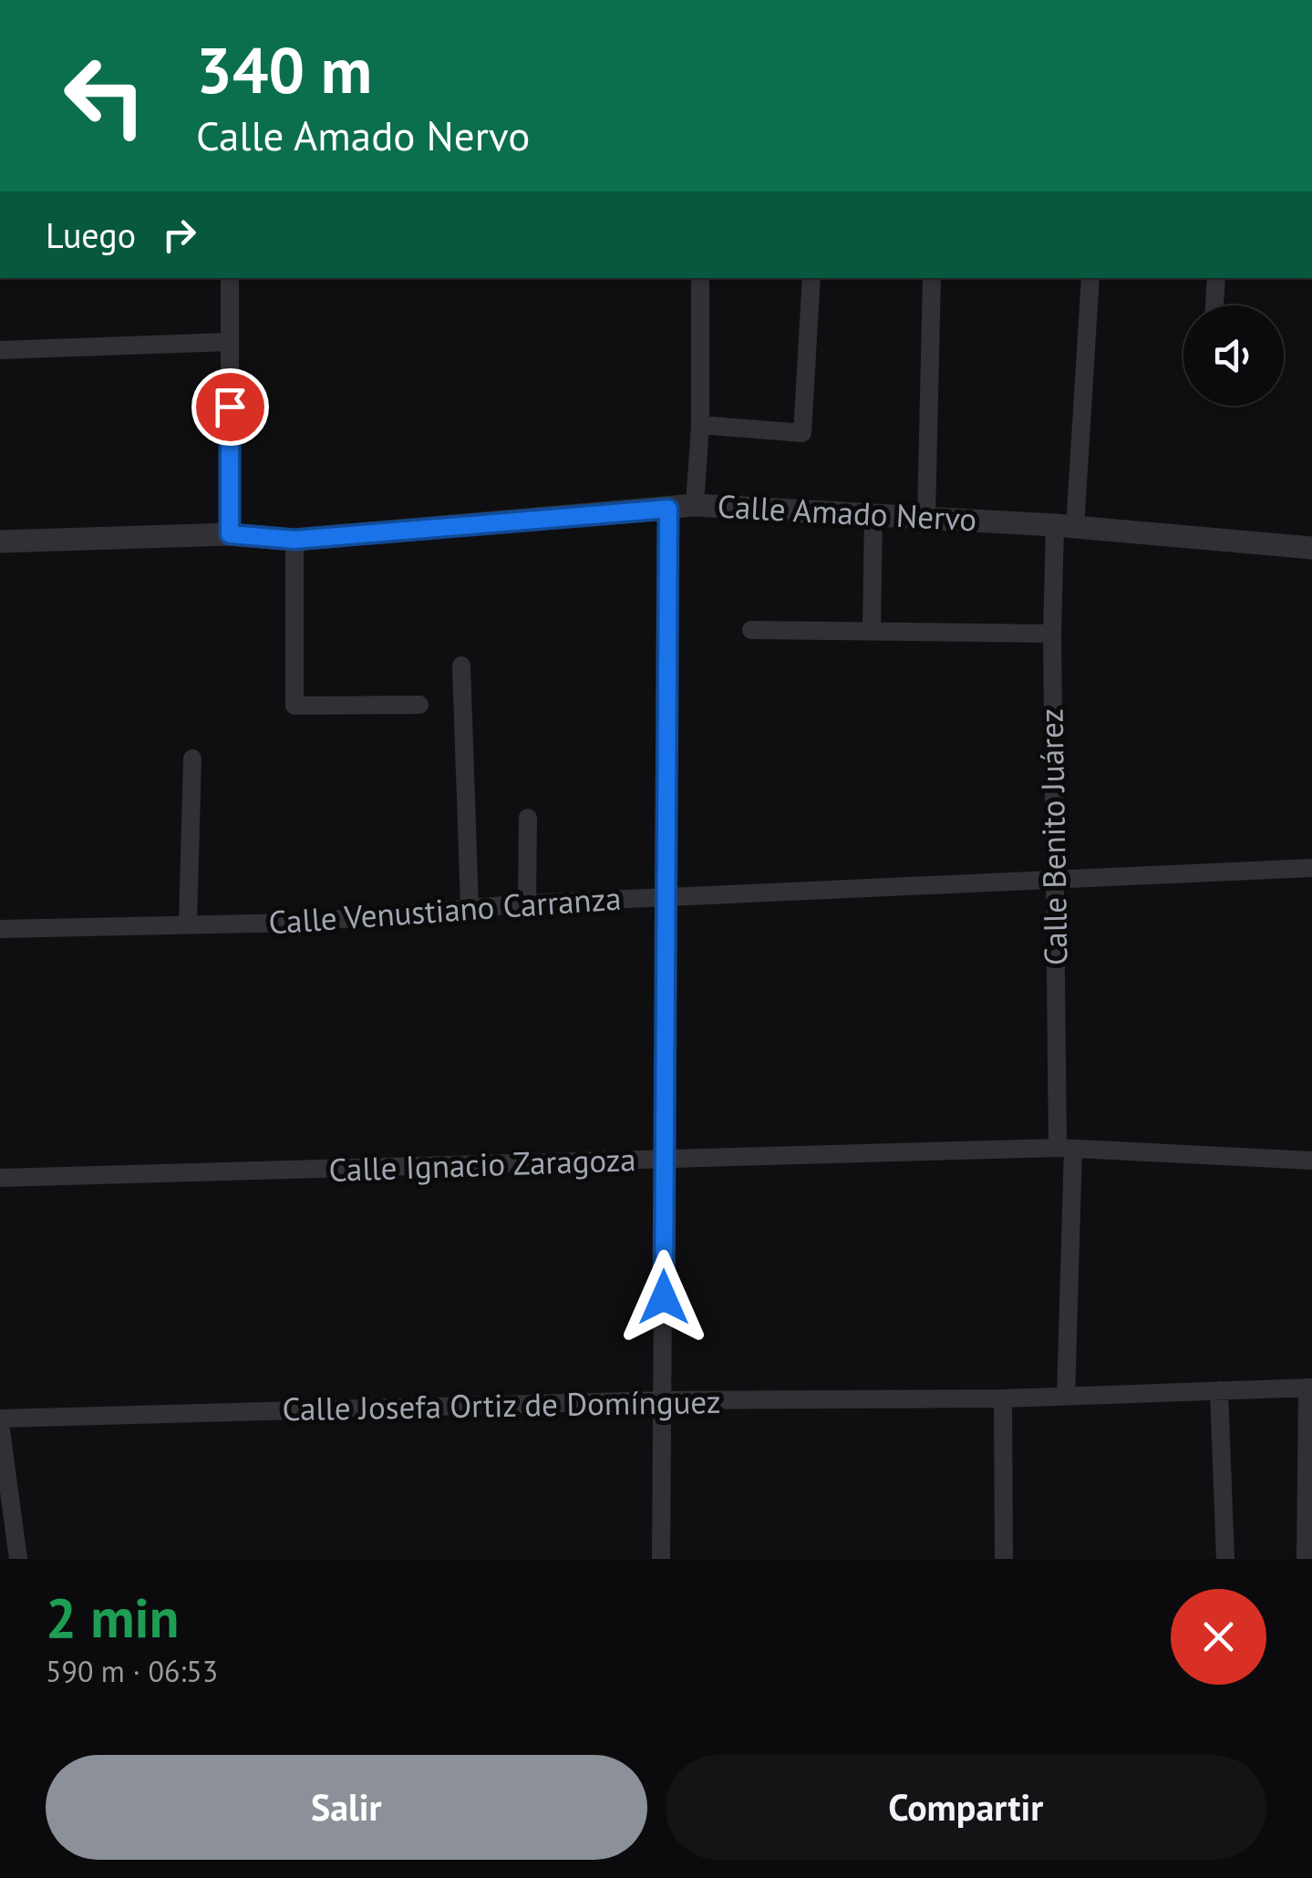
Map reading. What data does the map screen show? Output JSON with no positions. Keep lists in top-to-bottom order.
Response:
{
  "streets": {
    "street": [
      "Calle Amado Nervo",
      "Calle Benito Juárez",
      "Calle Venustiano Carranza",
      "Calle Ignacio Zaragoza",
      "Calle Josefa Ortiz de Domínguez"
    ]
  },
  "crossings": [
    ["Calle Amado Nervo", "Calle Benito Juárez"],
    ["Calle Benito Juárez", "Calle Venustiano Carranza"],
    ["Calle Benito Juárez", "Calle Ignacio Zaragoza"],
    ["Calle Benito Juárez", "Calle Josefa Ortiz de Domínguez"]
  ],
  "page": {
    "turn": ["340 m", "Calle Amado Nervo"],
    "then": "Luego",
    "heading": ["2 min", "590 m · 06:53"],
    "buttons": ["Salir", "Compartir"]
  }
}
